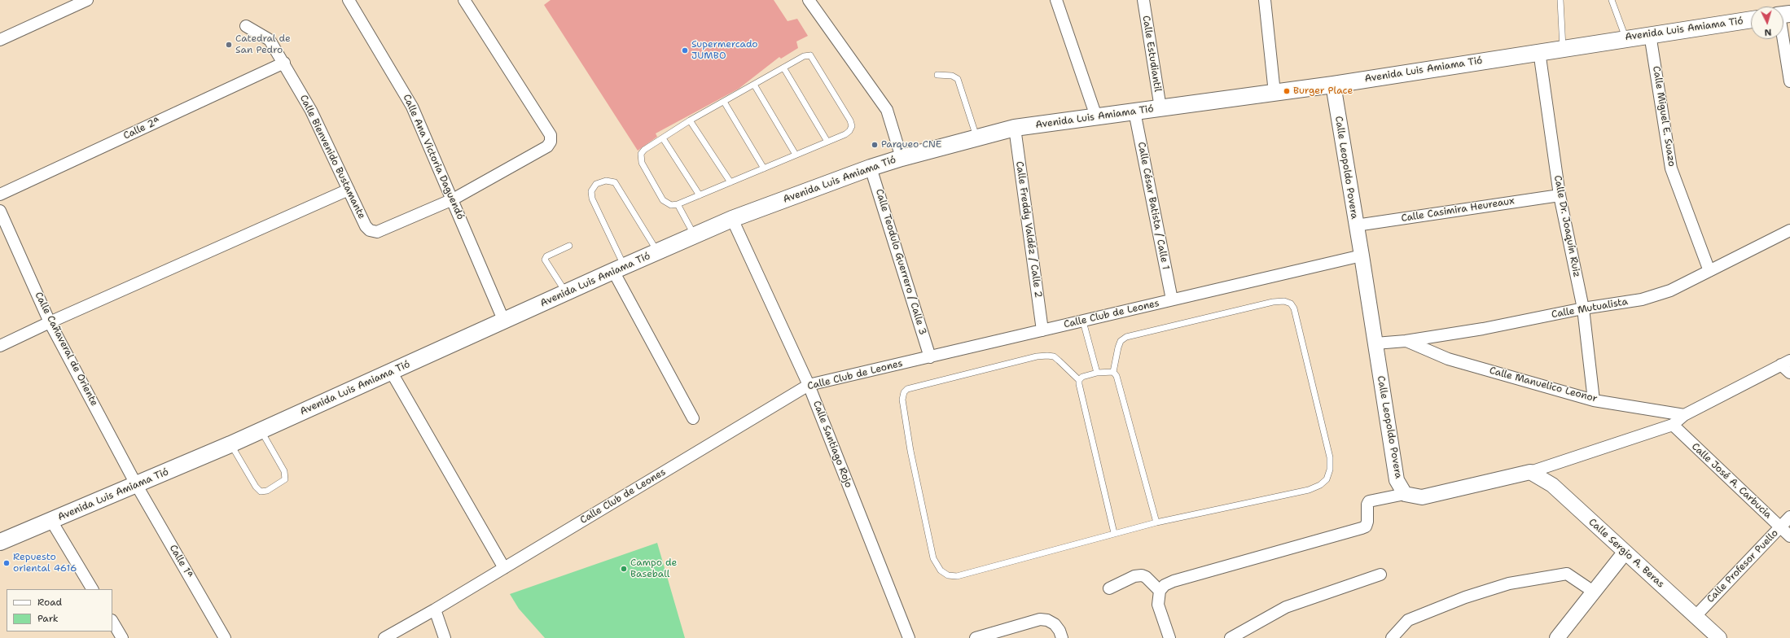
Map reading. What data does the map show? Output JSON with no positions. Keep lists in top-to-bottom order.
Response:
{
  "streets": {
    "main road": ["Avenida Luis Amiama Tió"],
    "street": [
      "Calle Estudiantil",
      "Calle Miguel E. Suazo",
      "Calle 2ª",
      "Calle Bienvenido Bustamante",
      "Calle Ana Victoria Daguendó",
      "Calle Leopoldo Povera",
      "Calle César Batista / Calle 1",
      "Calle Casimira Heureaux",
      "Calle Dr. Joaquín Ruiz",
      "Calle Freddy Valdéz / Calle 2",
      "Calle Teodulo Guerrero / Calle 3",
      "Calle Mutualista",
      "Calle Club de Leones",
      "Calle Cañaveral de Oriente",
      "Calle Manuelico Leonor",
      "Calle Santiago Rojo",
      "Calle José A. Carbucia",
      "Calle Sergio A. Beras",
      "Calle 1ª",
      "Calle Profesor Puello"
    ]
  },
  "crossings": [
    ["Avenida Luis Amiama Tió", "Calle Estudiantil"],
    ["Avenida Luis Amiama Tió", "Calle Miguel E. Suazo"],
    ["Avenida Luis Amiama Tió", "Calle Ana Victoria Daguendó"],
    ["Avenida Luis Amiama Tió", "Calle Leopoldo Povera"],
    ["Avenida Luis Amiama Tió", "Calle César Batista / Calle 1"],
    ["Avenida Luis Amiama Tió", "Calle Dr. Joaquín Ruiz"],
    ["Avenida Luis Amiama Tió", "Calle Freddy Valdéz / Calle 2"],
    ["Avenida Luis Amiama Tió", "Calle Teodulo Guerrero / Calle 3"],
    ["Avenida Luis Amiama Tió", "Calle Cañaveral de Oriente"],
    ["Avenida Luis Amiama Tió", "Calle Santiago Rojo"],
    ["Avenida Luis Amiama Tió", "Calle 1ª"],
    ["Calle Miguel E. Suazo", "Calle Mutualista"],
    ["Calle 2ª", "Calle Bienvenido Bustamante"],
    ["Calle Bienvenido Bustamante", "Calle Ana Victoria Daguendó"],
    ["Calle Leopoldo Povera", "Calle Casimira Heureaux"],
    ["Calle Leopoldo Povera", "Calle Mutualista"],
    ["Calle Leopoldo Povera", "Calle Club de Leones"],
    ["Calle César Batista / Calle 1", "Calle Club de Leones"],
    ["Calle Casimira Heureaux", "Calle Dr. Joaquín Ruiz"],
    ["Calle Dr. Joaquín Ruiz", "Calle Mutualista"],
    ["Calle Dr. Joaquín Ruiz", "Calle Manuelico Leonor"],
    ["Calle Freddy Valdéz / Calle 2", "Calle Club de Leones"],
    ["Calle Teodulo Guerrero / Calle 3", "Calle Club de Leones"],
    ["Calle Mutualista", "Calle Manuelico Leonor"],
    ["Calle Club de Leones", "Calle Santiago Rojo"],
    ["Calle Cañaveral de Oriente", "Calle 1ª"],
    ["Calle José A. Carbucia", "Calle Profesor Puello"],
    ["Calle Sergio A. Beras", "Calle Profesor Puello"]
  ],
  "places": [
    "Catedral de San Pedro",
    "Supermercado JUMBO",
    "Burger Place",
    "Parqueo CNE",
    "Repuesto oriental 4616",
    "Campo de Baseball"
  ],
  "legend": ["Road", "Park"],
  "north": "bottom"
}
